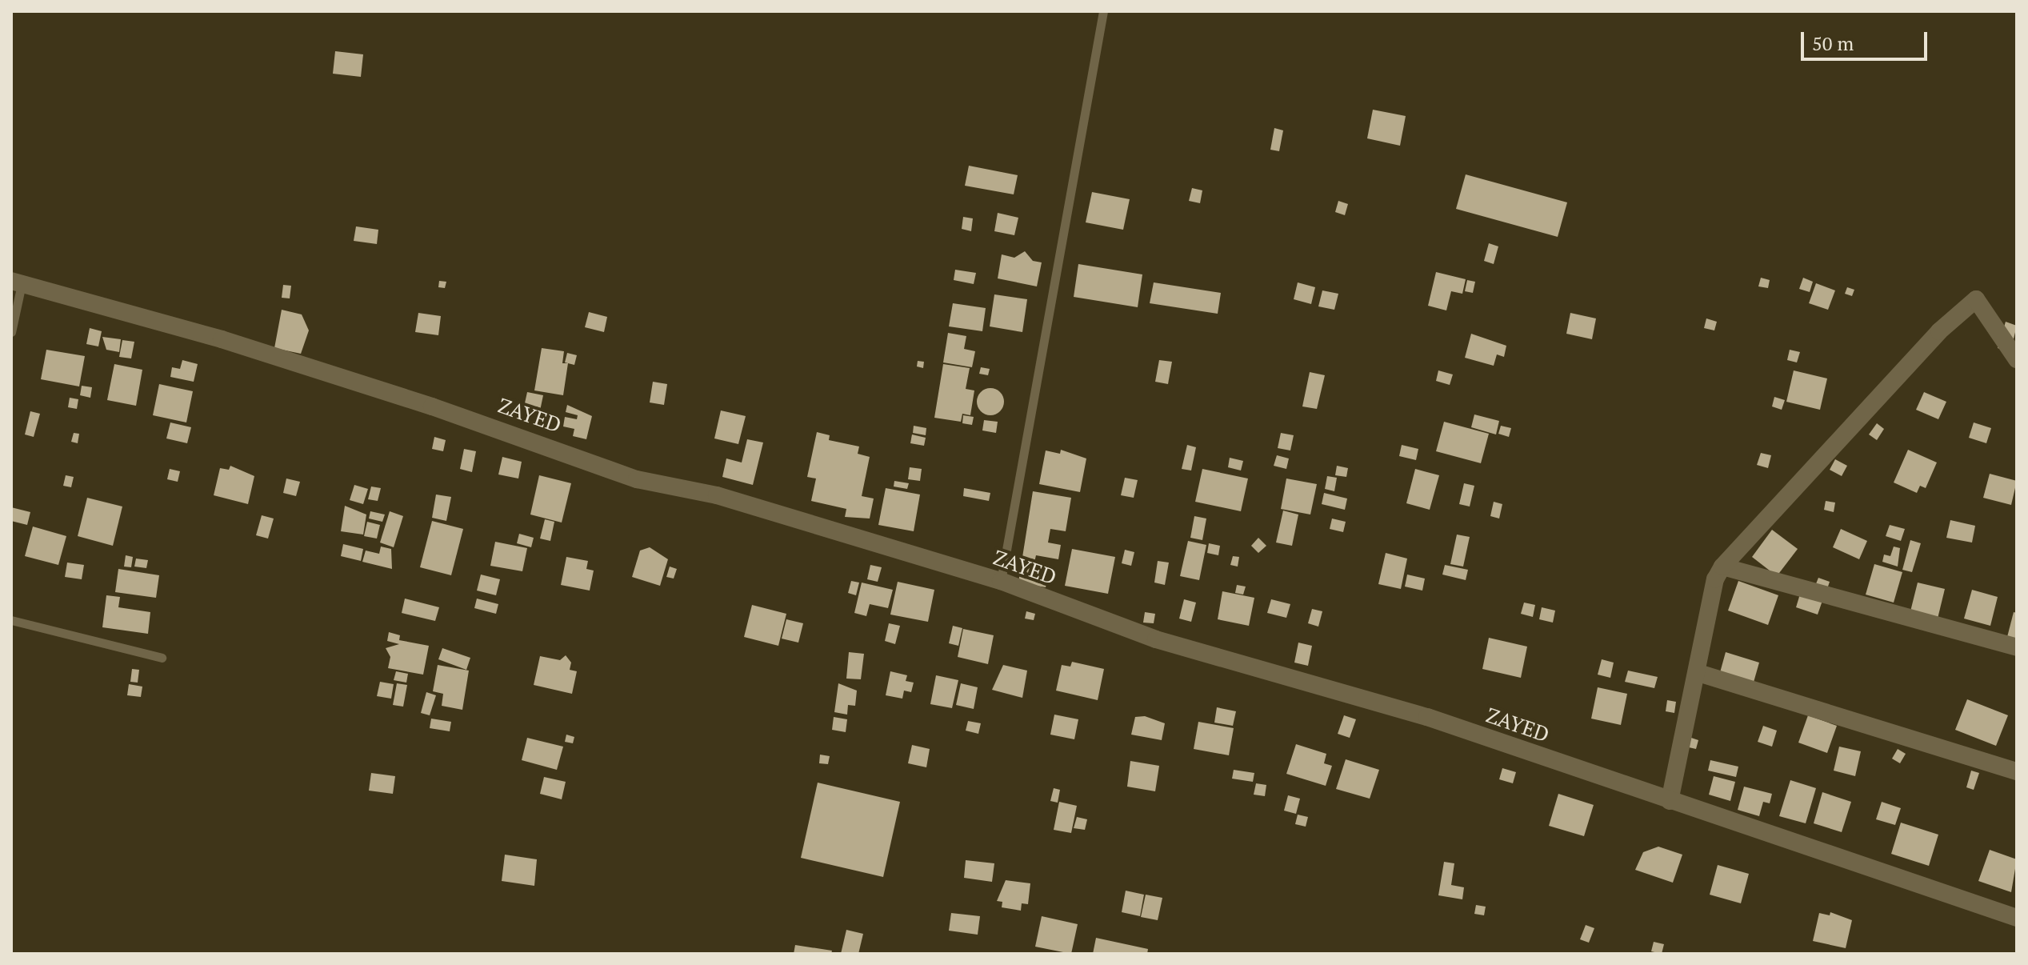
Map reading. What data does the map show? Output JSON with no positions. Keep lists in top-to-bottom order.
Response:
{
  "streets": {
    "street": ["ZAYED"]
  },
  "scale_bar": "50 m"
}
